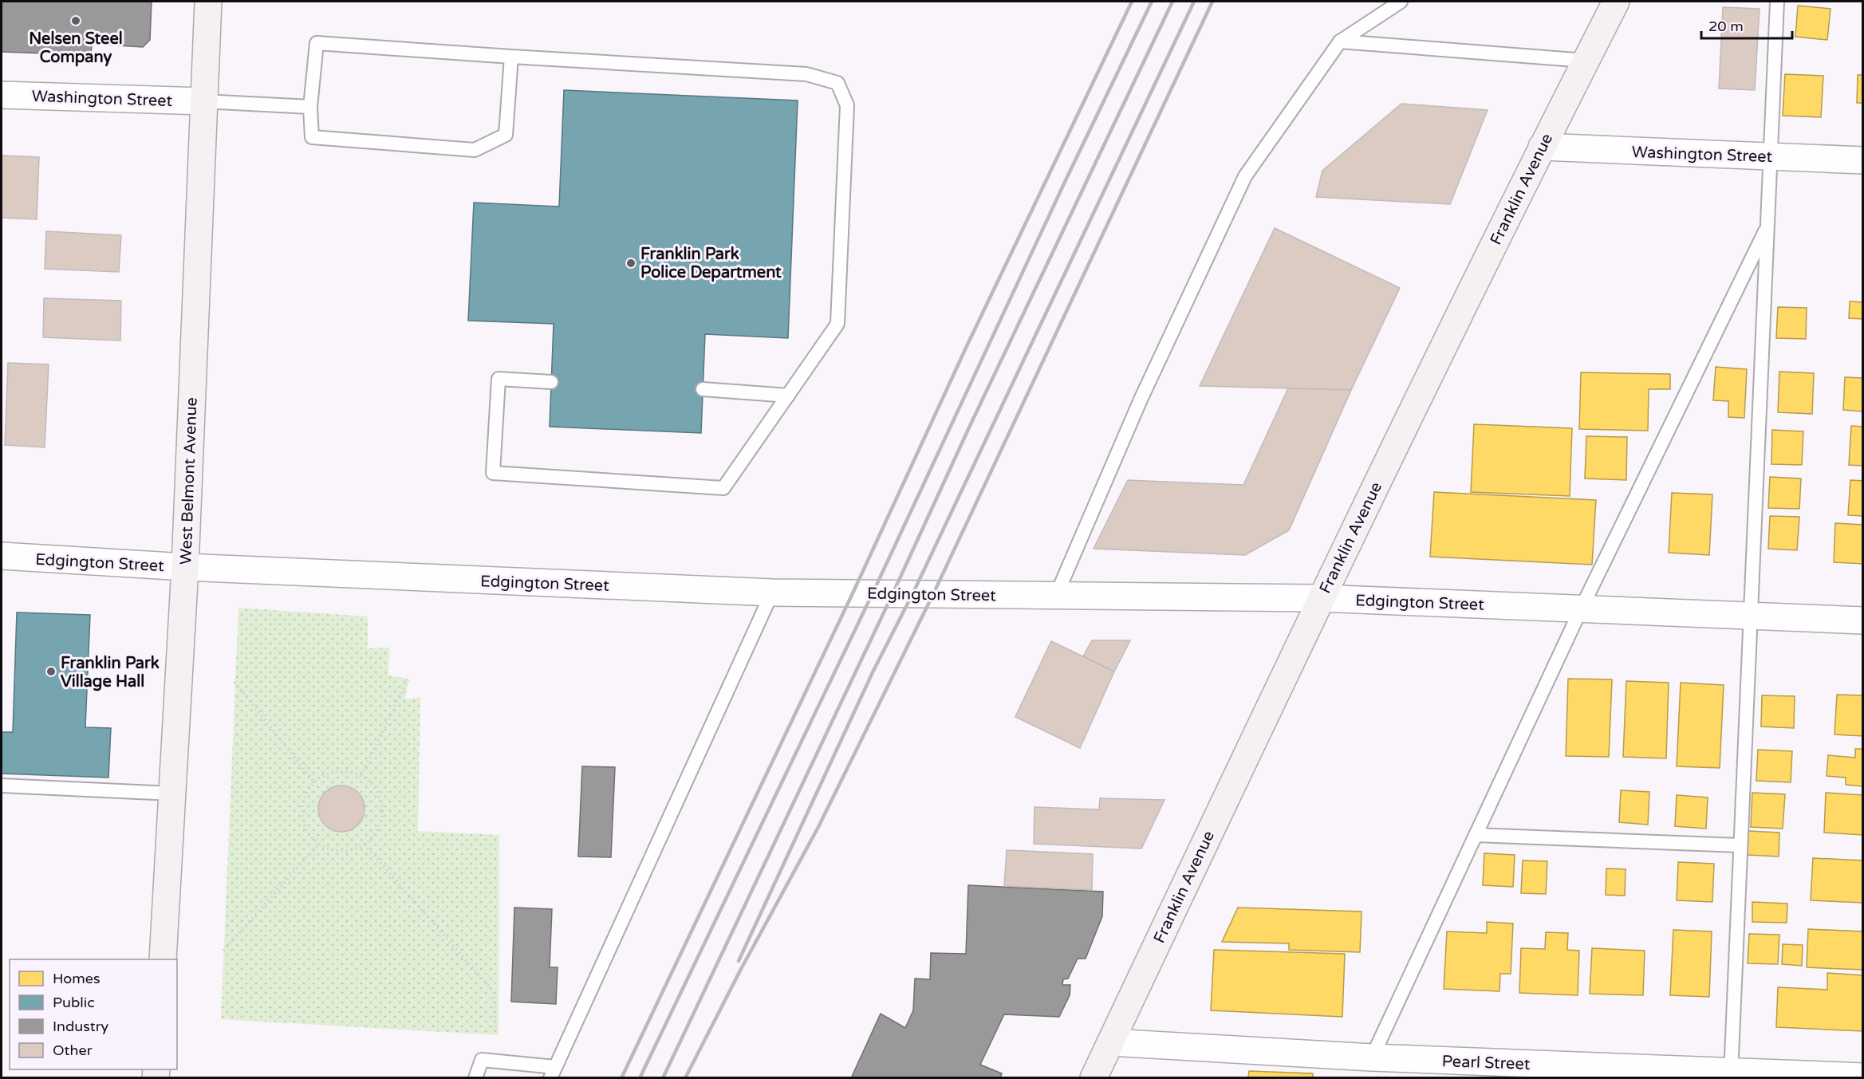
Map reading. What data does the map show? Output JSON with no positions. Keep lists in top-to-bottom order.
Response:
{
  "streets": {
    "street": [
      "Washington Street",
      "Franklin Avenue",
      "West Belmont Avenue",
      "Edgington Street",
      "Pearl Street"
    ]
  },
  "crossings": [
    ["Washington Street", "Franklin Avenue"],
    ["Washington Street", "West Belmont Avenue"],
    ["Franklin Avenue", "Edgington Street"],
    ["Franklin Avenue", "Pearl Street"],
    ["West Belmont Avenue", "Edgington Street"]
  ],
  "places": ["Nelsen Steel Company", "Franklin Park Police Department", "Franklin Park Village Hall"],
  "legend": [
    "Homes",
    "Public",
    "Industry",
    "Other"
  ],
  "scale_bar": "20 m"
}
